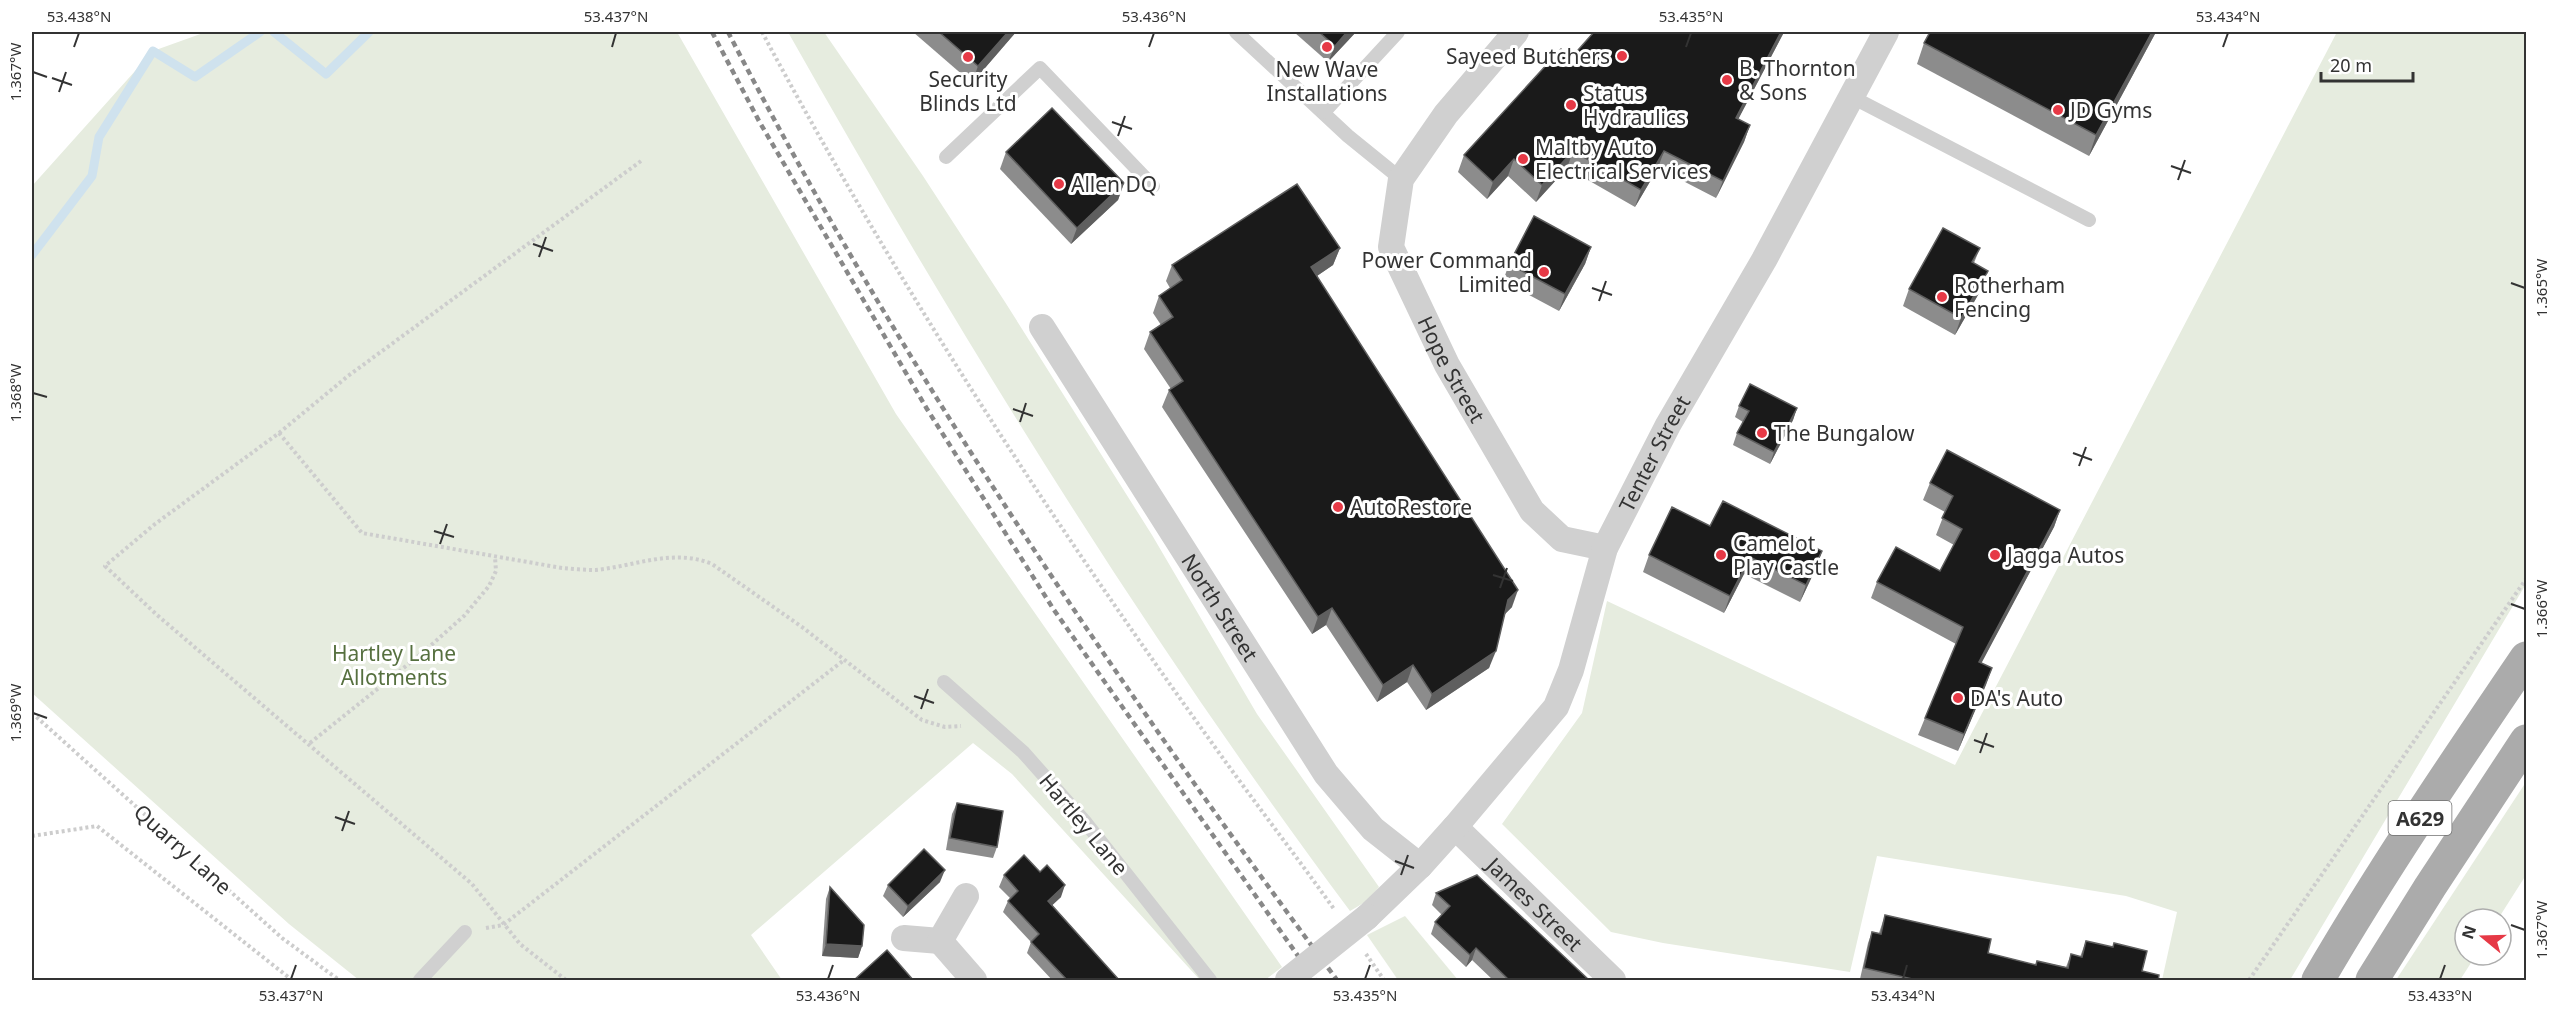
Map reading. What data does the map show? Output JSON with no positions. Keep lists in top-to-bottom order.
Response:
{
  "streets": {
    "main road": ["A629"],
    "street": [
      "Hope Street",
      "Tenter Street",
      "North Street",
      "James Street"
    ],
    "lane": ["Hartley Lane"],
    "path": ["Quarry Lane"]
  },
  "crossings": [
    ["Hope Street", "Tenter Street"],
    ["Tenter Street", "North Street"],
    ["Tenter Street", "James Street"]
  ],
  "parks": ["Hartley Lane Allotments"],
  "places": [
    "New Wave Installations",
    "Sayeed Butchers",
    "Security Blinds Ltd",
    "B. Thornton & Sons",
    "Status Hydraulics",
    "JD Gyms",
    "Maltby Auto Electrical Services",
    "Allen DQ",
    "Power Command Limited",
    "Rotherham Fencing",
    "The Bungalow",
    "AutoRestore",
    "Camelot Play Castle",
    "Jagga Autos",
    "DA's Auto"
  ],
  "scale_bar": "20 m",
  "north": "left",
  "coordinates": [
    "53.438°N",
    "53.437°N",
    "53.436°N",
    "53.435°N",
    "53.434°N",
    "1.367°W",
    "1.365°W",
    "1.368°W",
    "1.366°W",
    "1.369°W",
    "53.433°N"
  ]
}
